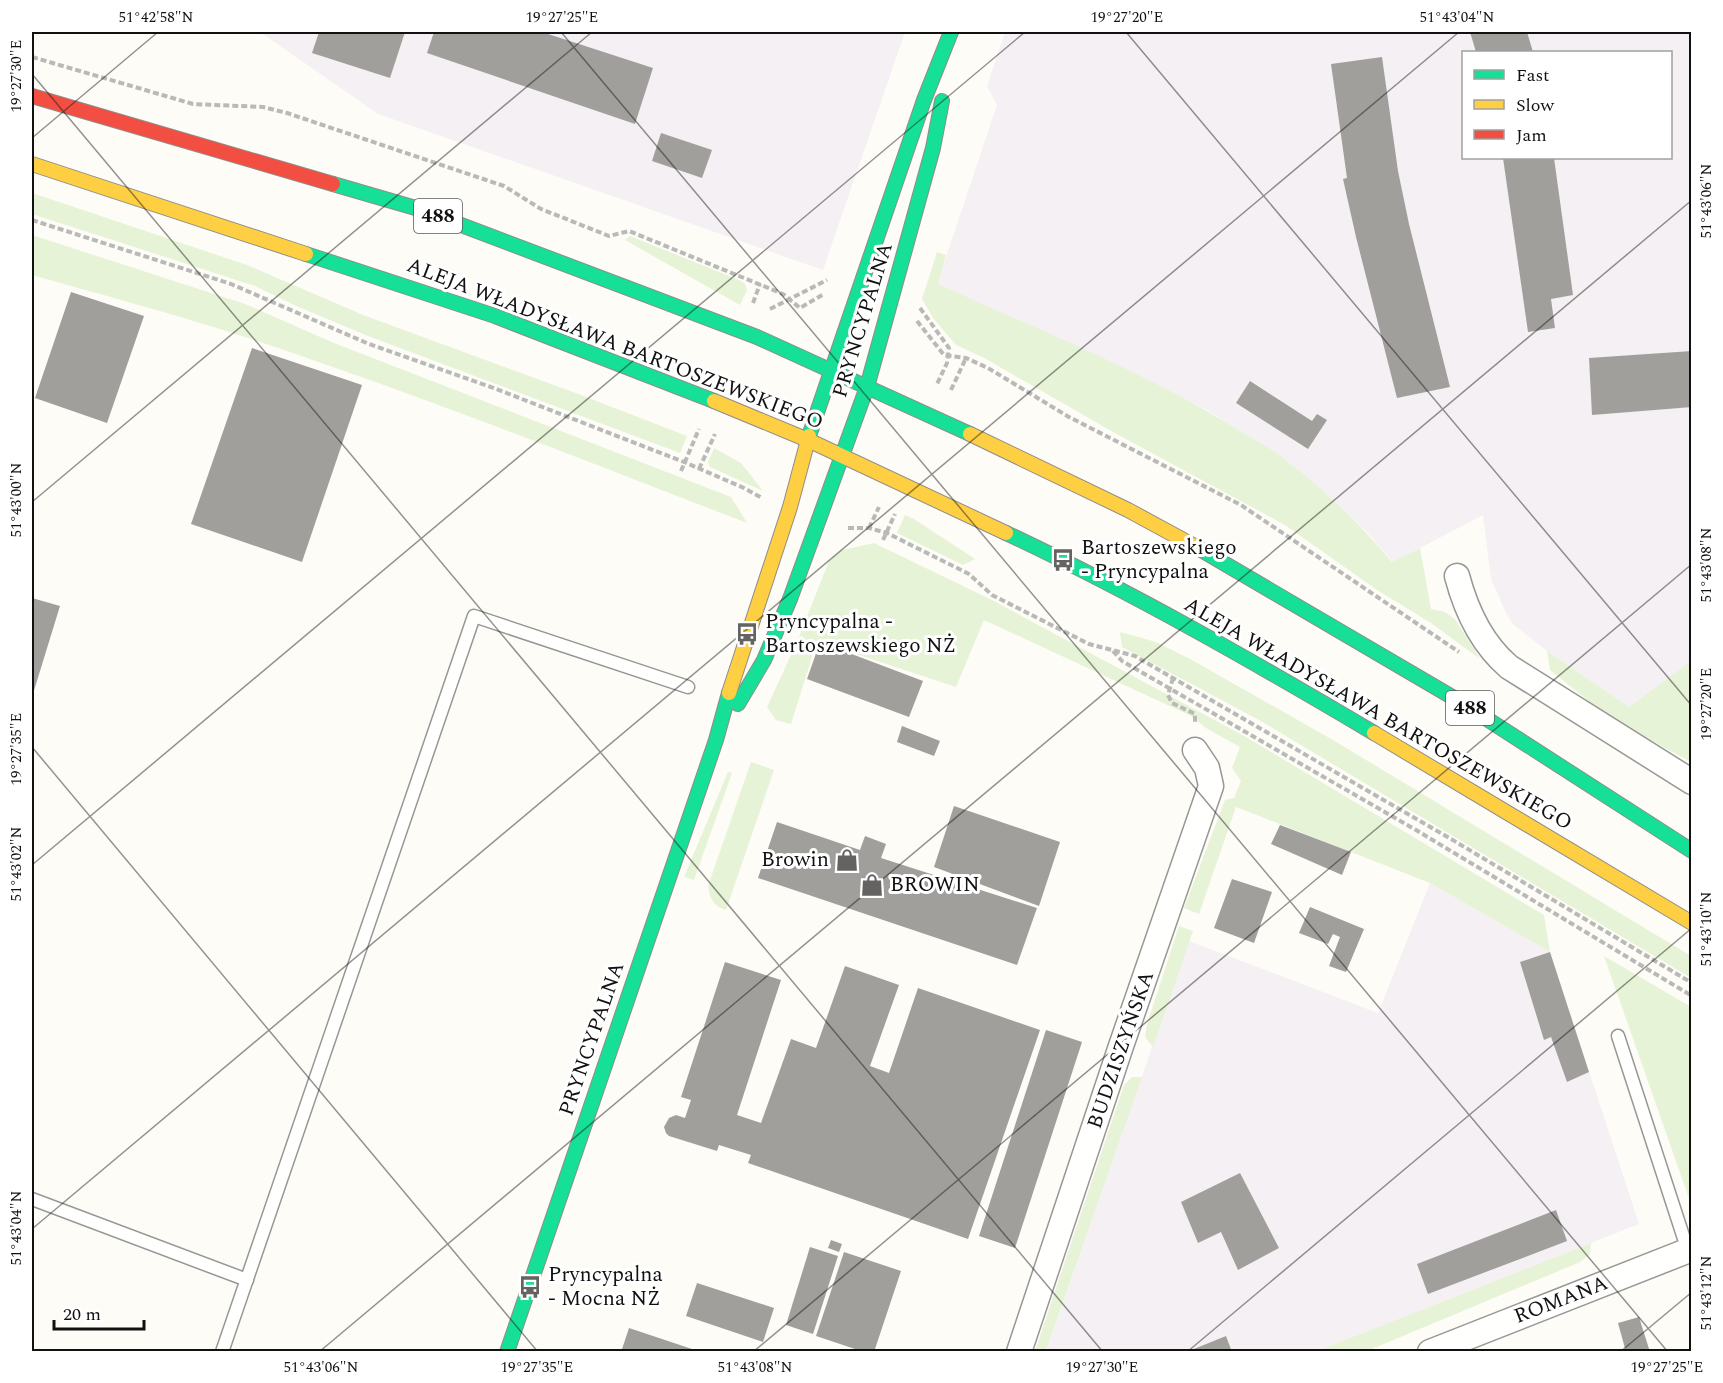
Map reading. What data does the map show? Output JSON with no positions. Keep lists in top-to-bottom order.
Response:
{
  "streets": {
    "main road": ["488", "PRYNCYPALNA", "ALEJA WŁADYSŁAWA BARTOSZEWSKIEGO"],
    "street": ["BUDZISZYŃSKA", "ROMANA"]
  },
  "crossings": [
    ["488", "PRYNCYPALNA"],
    ["PRYNCYPALNA", "ALEJA WŁADYSŁAWA BARTOSZEWSKIEGO"]
  ],
  "places": {
    "bus stop": ["Bartoszewskiego - Pryncypalna", "Pryncypalna - Bartoszewskiego NŻ", "Pryncypalna - Mocna NŻ"],
    "shop": ["Browin", "BROWIN"]
  },
  "legend": ["Fast", "Slow", "Jam"],
  "scale_bar": "20 m",
  "coordinates": [
    "51°42'58\"N",
    "19°27'25\"E",
    "19°27'20\"E",
    "51°43'04\"N",
    "19°27'30\"E",
    "51°43'06\"N",
    "51°43'00\"N",
    "51°43'08\"N",
    "19°27'35\"E",
    "51°43'02\"N",
    "51°43'10\"N",
    "51°43'12\"N"
  ]
}
